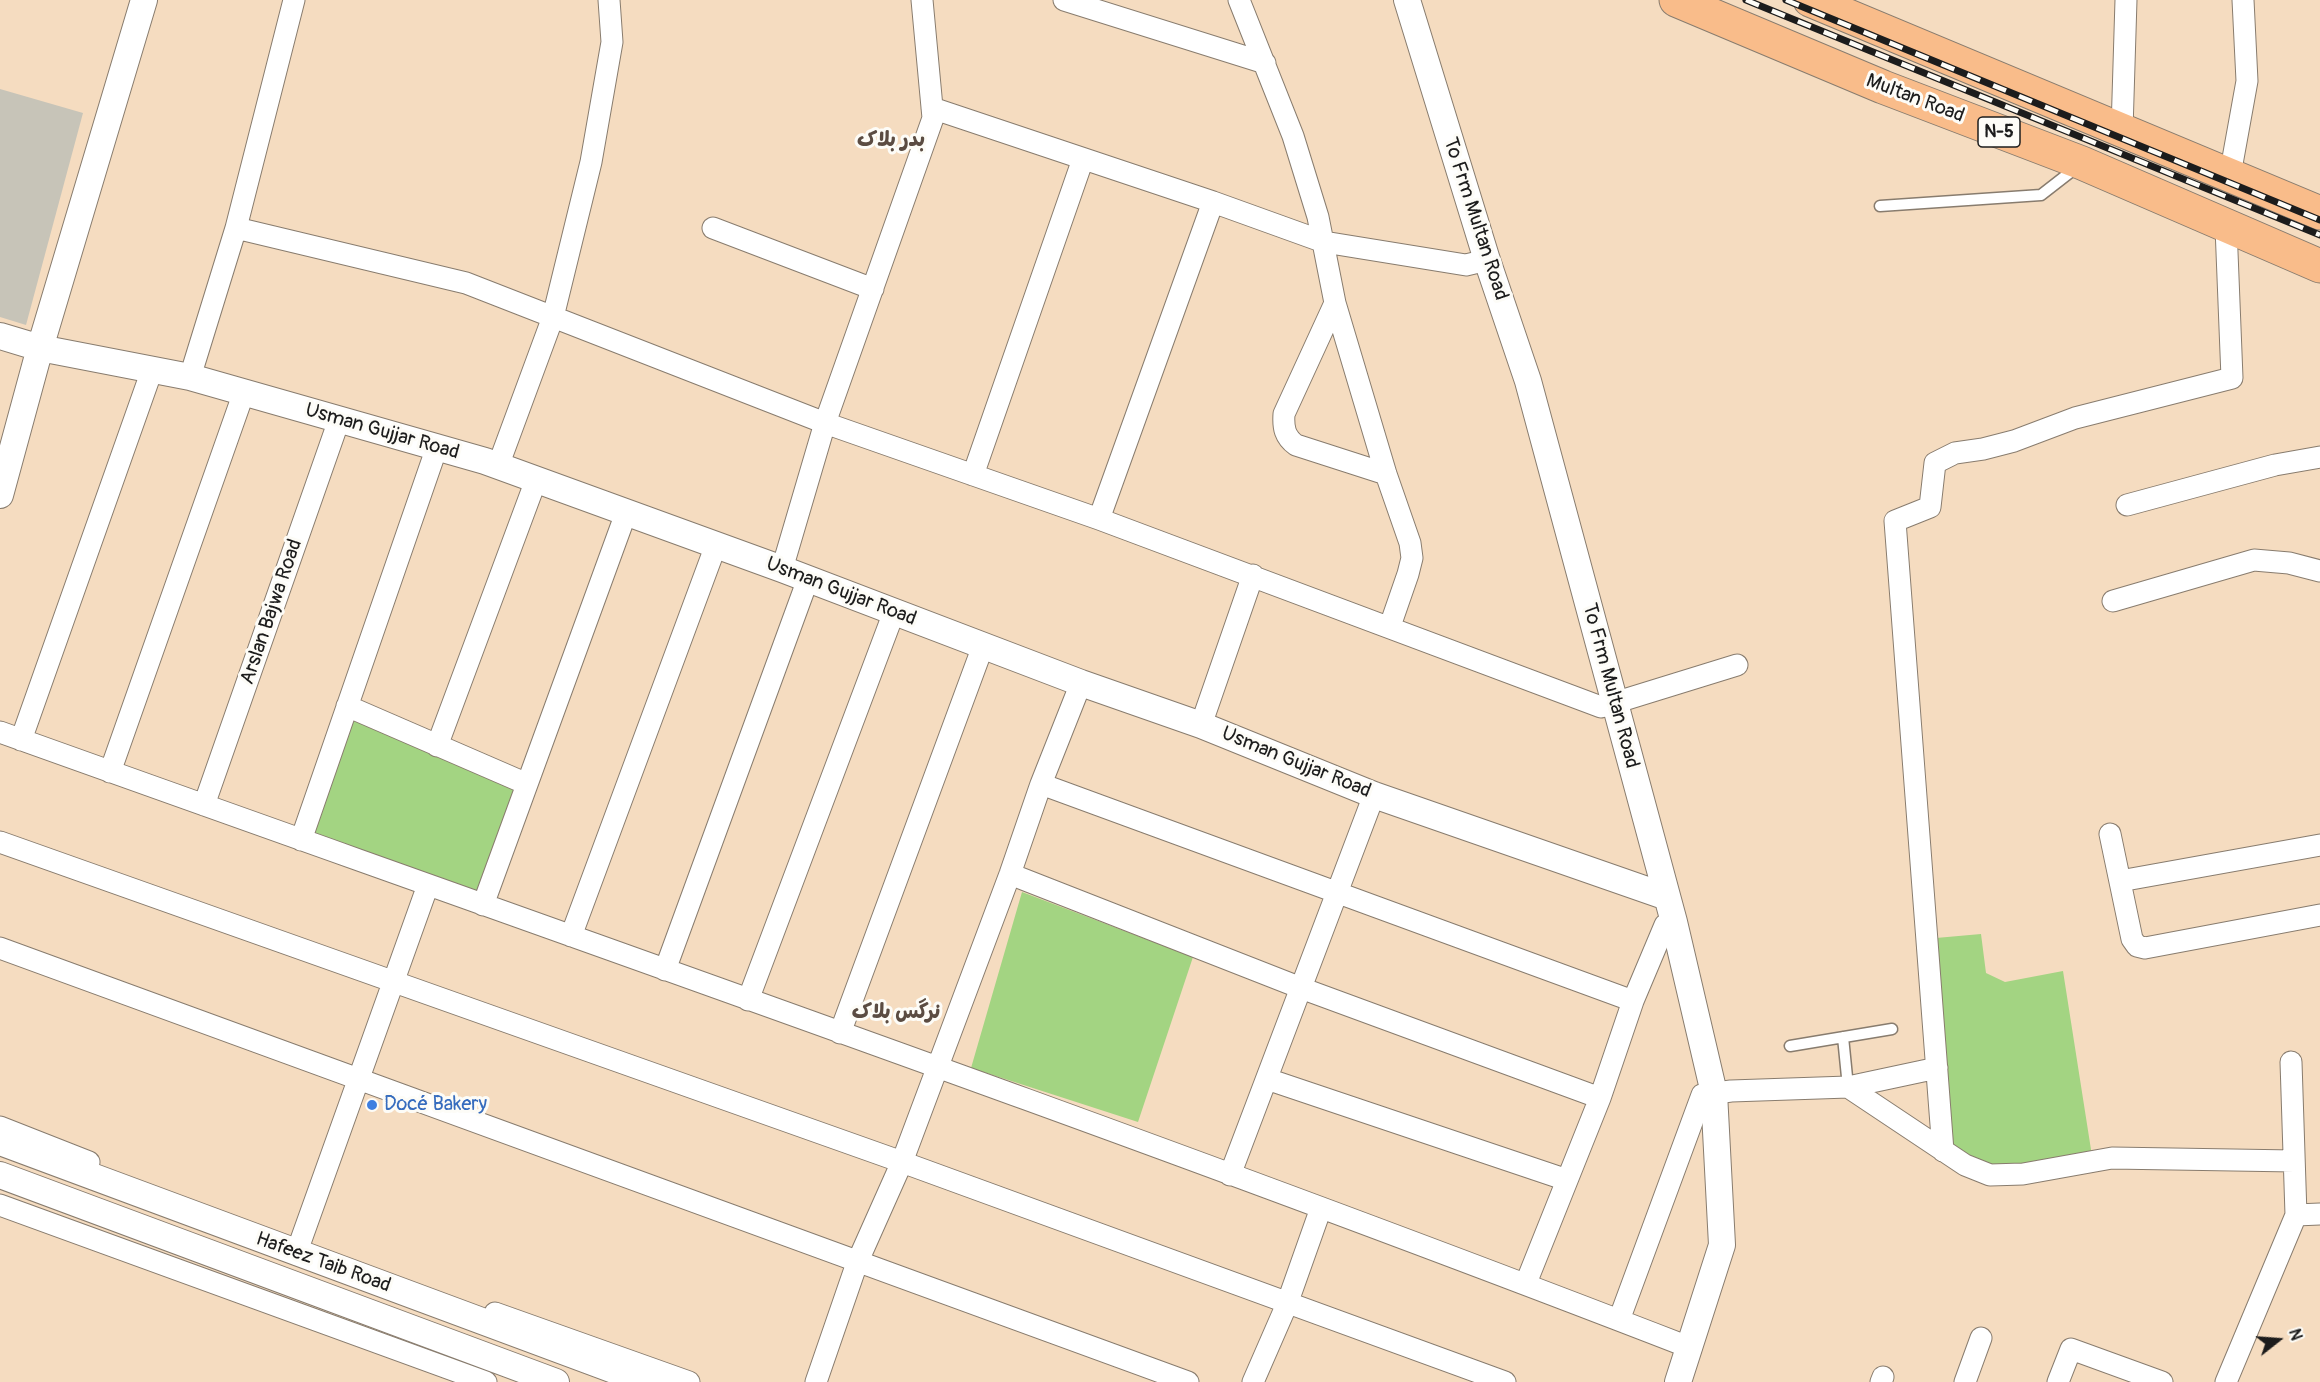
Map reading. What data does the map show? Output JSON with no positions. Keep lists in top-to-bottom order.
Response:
{
  "streets": {
    "main road": ["Multan Road", "N-5"],
    "street": [
      "To Frm Multan Road",
      "Usman Gujjar Road",
      "Arslan Bajwa Road",
      "Hafeez Taib Road"
    ]
  },
  "crossings": [
    ["To Frm Multan Road", "Usman Gujjar Road"],
    ["Usman Gujjar Road", "Arslan Bajwa Road"]
  ],
  "districts": ["بدر بلاک", "نرگس بلاک"],
  "places": ["Docé Bakery"],
  "north": "right"
}
